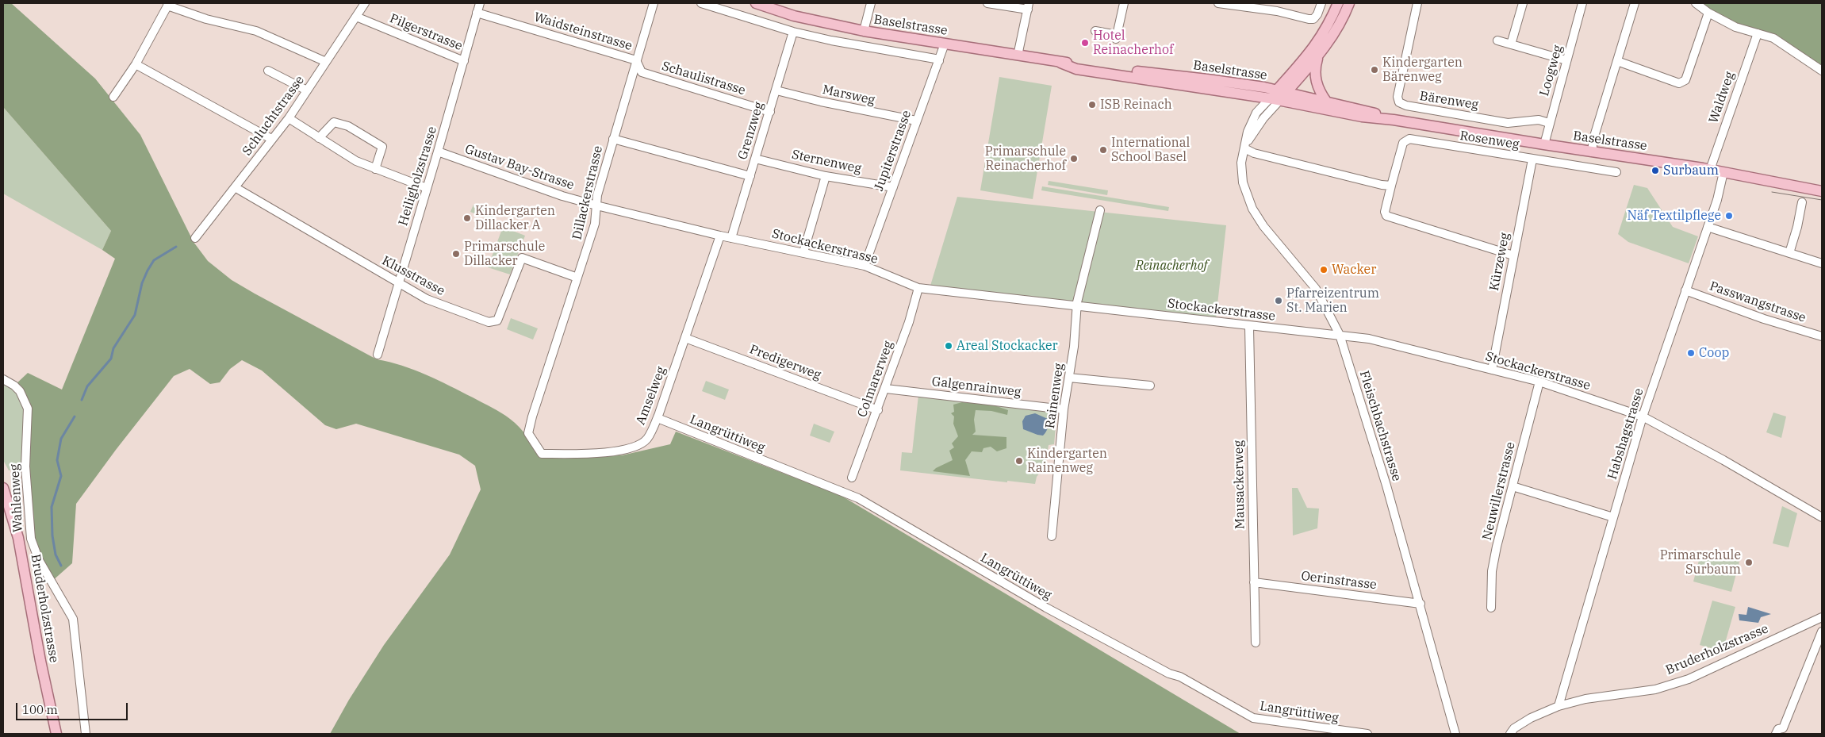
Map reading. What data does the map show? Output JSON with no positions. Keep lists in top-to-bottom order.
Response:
{
  "streets": {
    "main road": ["Baselstrasse", "Bruderholzstrasse"],
    "street": [
      "Waidsteinstrasse",
      "Pilgerstrasse",
      "Loogweg",
      "Schaulistrasse",
      "Marsweg",
      "Waldweg",
      "Bärenweg",
      "Schluchtstrasse",
      "Grenzweg",
      "Rosenweg",
      "Jupiterstrasse",
      "Sternenweg",
      "Gustav Bay-Strasse",
      "Heiligholzstrasse",
      "Dillackerstrasse",
      "Stockackerstrasse",
      "Kürzeweg",
      "Klusstrasse",
      "Passwangstrasse",
      "Predigerweg",
      "Colmarerweg",
      "Galgenrainweg",
      "Amselweg",
      "Rainenweg",
      "Fleischbachstrasse",
      "Langrüttiweg",
      "Habshagstrasse",
      "Mausackerweg",
      "Neuwillerstrasse",
      "Wahlenweg",
      "Oerinstrasse"
    ]
  },
  "crossings": [
    ["Baselstrasse", "Loogweg"],
    ["Baselstrasse", "Waldweg"],
    ["Baselstrasse", "Jupiterstrasse"],
    ["Baselstrasse", "Fleischbachstrasse"],
    ["Baselstrasse", "Habshagstrasse"],
    ["Waidsteinstrasse", "Schaulistrasse"],
    ["Waidsteinstrasse", "Heiligholzstrasse"],
    ["Waidsteinstrasse", "Dillackerstrasse"],
    ["Pilgerstrasse", "Schluchtstrasse"],
    ["Pilgerstrasse", "Heiligholzstrasse"],
    ["Loogweg", "Bärenweg"],
    ["Schaulistrasse", "Grenzweg"],
    ["Schaulistrasse", "Dillackerstrasse"],
    ["Marsweg", "Grenzweg"],
    ["Marsweg", "Jupiterstrasse"],
    ["Schluchtstrasse", "Klusstrasse"],
    ["Grenzweg", "Sternenweg"],
    ["Grenzweg", "Gustav Bay-Strasse"],
    ["Grenzweg", "Stockackerstrasse"],
    ["Rosenweg", "Kürzeweg"],
    ["Jupiterstrasse", "Sternenweg"],
    ["Jupiterstrasse", "Stockackerstrasse"],
    ["Gustav Bay-Strasse", "Heiligholzstrasse"],
    ["Gustav Bay-Strasse", "Dillackerstrasse"],
    ["Gustav Bay-Strasse", "Stockackerstrasse"],
    ["Gustav Bay-Strasse", "Amselweg"],
    ["Heiligholzstrasse", "Klusstrasse"],
    ["Dillackerstrasse", "Klusstrasse"],
    ["Dillackerstrasse", "Amselweg"],
    ["Stockackerstrasse", "Kürzeweg"],
    ["Stockackerstrasse", "Colmarerweg"],
    ["Stockackerstrasse", "Rainenweg"],
    ["Stockackerstrasse", "Fleischbachstrasse"],
    ["Stockackerstrasse", "Habshagstrasse"],
    ["Stockackerstrasse", "Mausackerweg"],
    ["Stockackerstrasse", "Neuwillerstrasse"],
    ["Passwangstrasse", "Habshagstrasse"],
    ["Predigerweg", "Colmarerweg"],
    ["Predigerweg", "Amselweg"],
    ["Colmarerweg", "Galgenrainweg"],
    ["Galgenrainweg", "Rainenweg"],
    ["Amselweg", "Langrüttiweg"],
    ["Fleischbachstrasse", "Oerinstrasse"],
    ["Habshagstrasse", "Bruderholzstrasse"],
    ["Mausackerweg", "Oerinstrasse"]
  ],
  "parks": ["Reinacherhof"],
  "places": [
    "Hotel Reinacherhof",
    "Kindergarten Bärenweg",
    "ISB Reinach",
    "International School Basel",
    "Primarschule Reinacherhof",
    "Surbaum",
    "Näf Textilpflege",
    "Kindergarten Dillacker A",
    "Primarschule Dillacker",
    "Wacker",
    "Pfarreizentrum St. Marien",
    "Areal Stockacker",
    "Coop",
    "Kindergarten Rainenweg",
    "Primarschule Surbaum"
  ],
  "scale_bar": "100 m"
}
